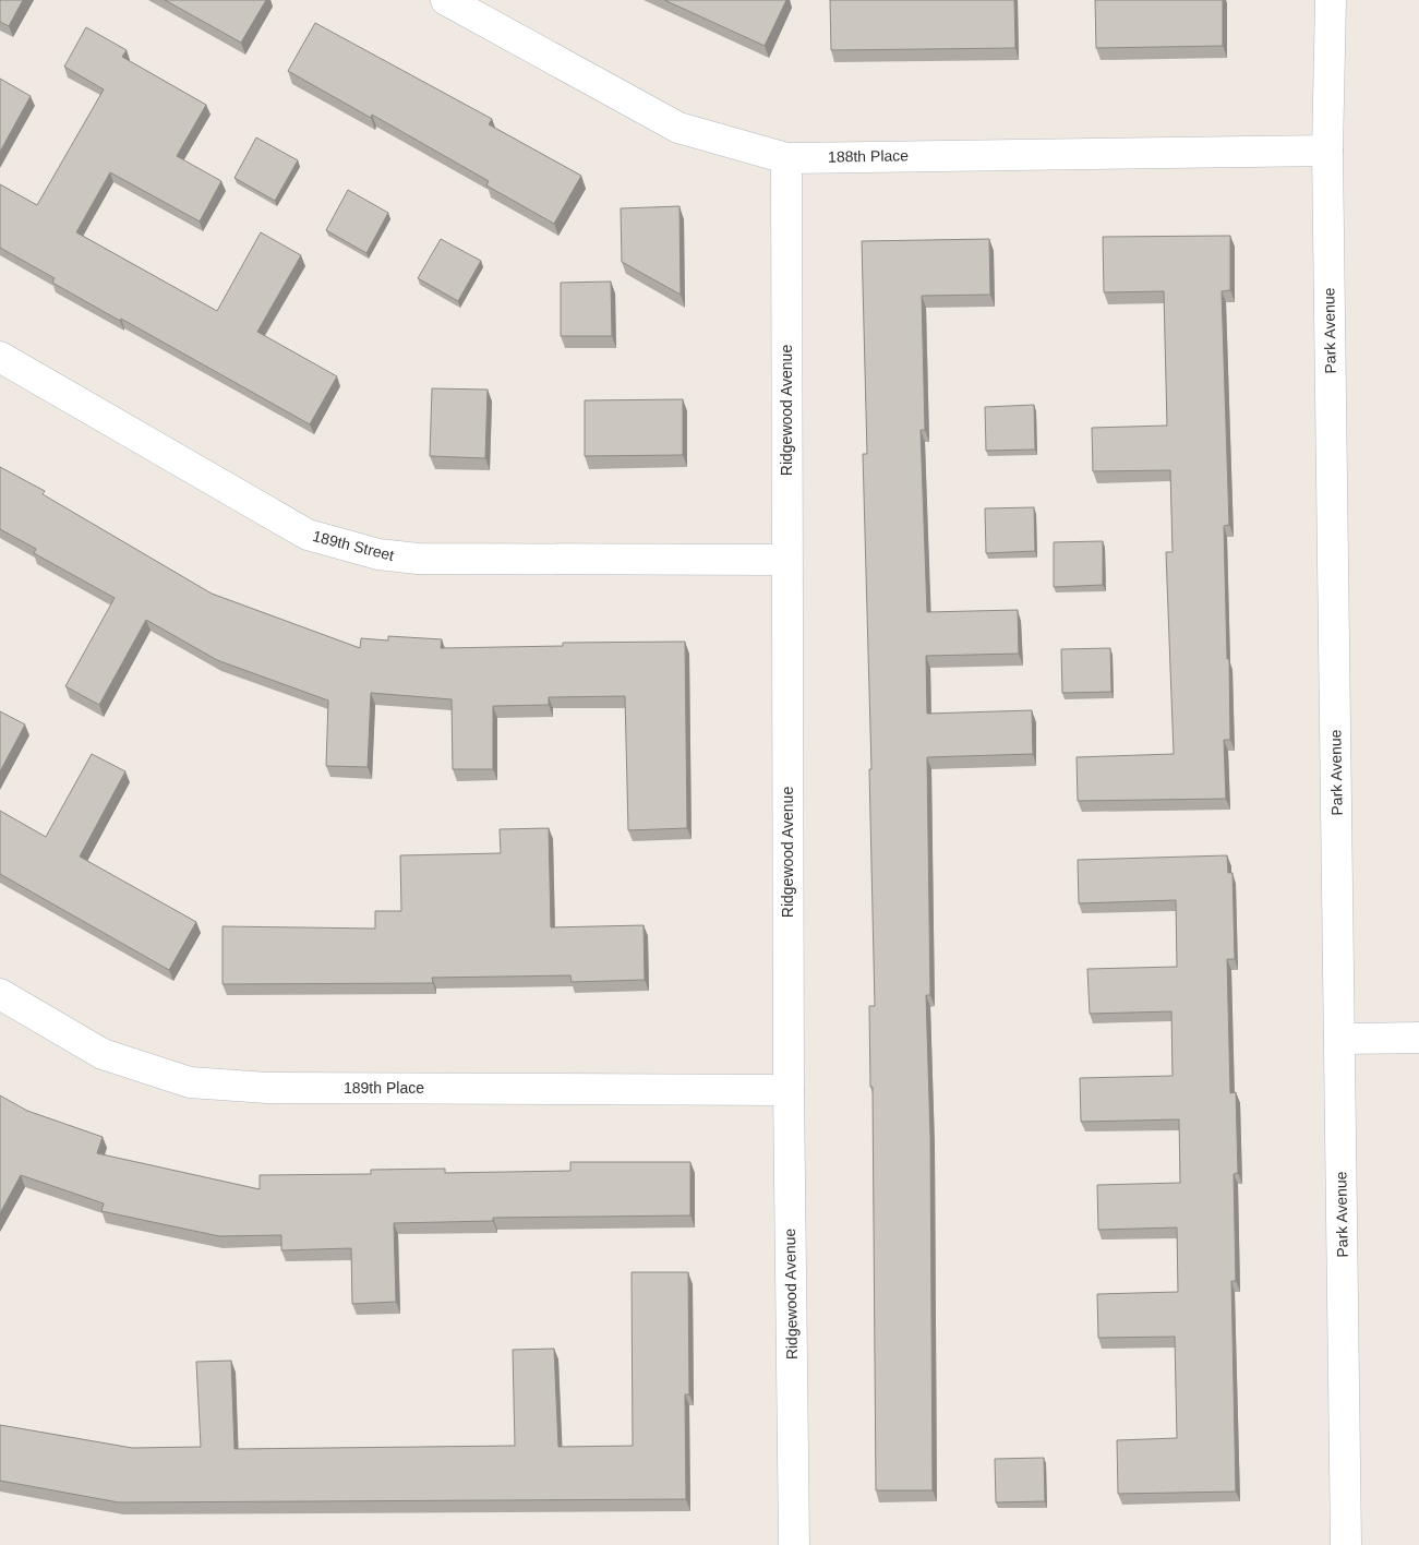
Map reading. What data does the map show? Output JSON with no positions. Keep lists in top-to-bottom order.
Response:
{
  "streets": {
    "street": [
      "188th Place",
      "Park Avenue",
      "Ridgewood Avenue",
      "189th Street",
      "189th Place"
    ]
  },
  "crossings": [
    ["188th Place", "Park Avenue"],
    ["188th Place", "Ridgewood Avenue"],
    ["Ridgewood Avenue", "189th Street"],
    ["Ridgewood Avenue", "189th Place"]
  ]
}
